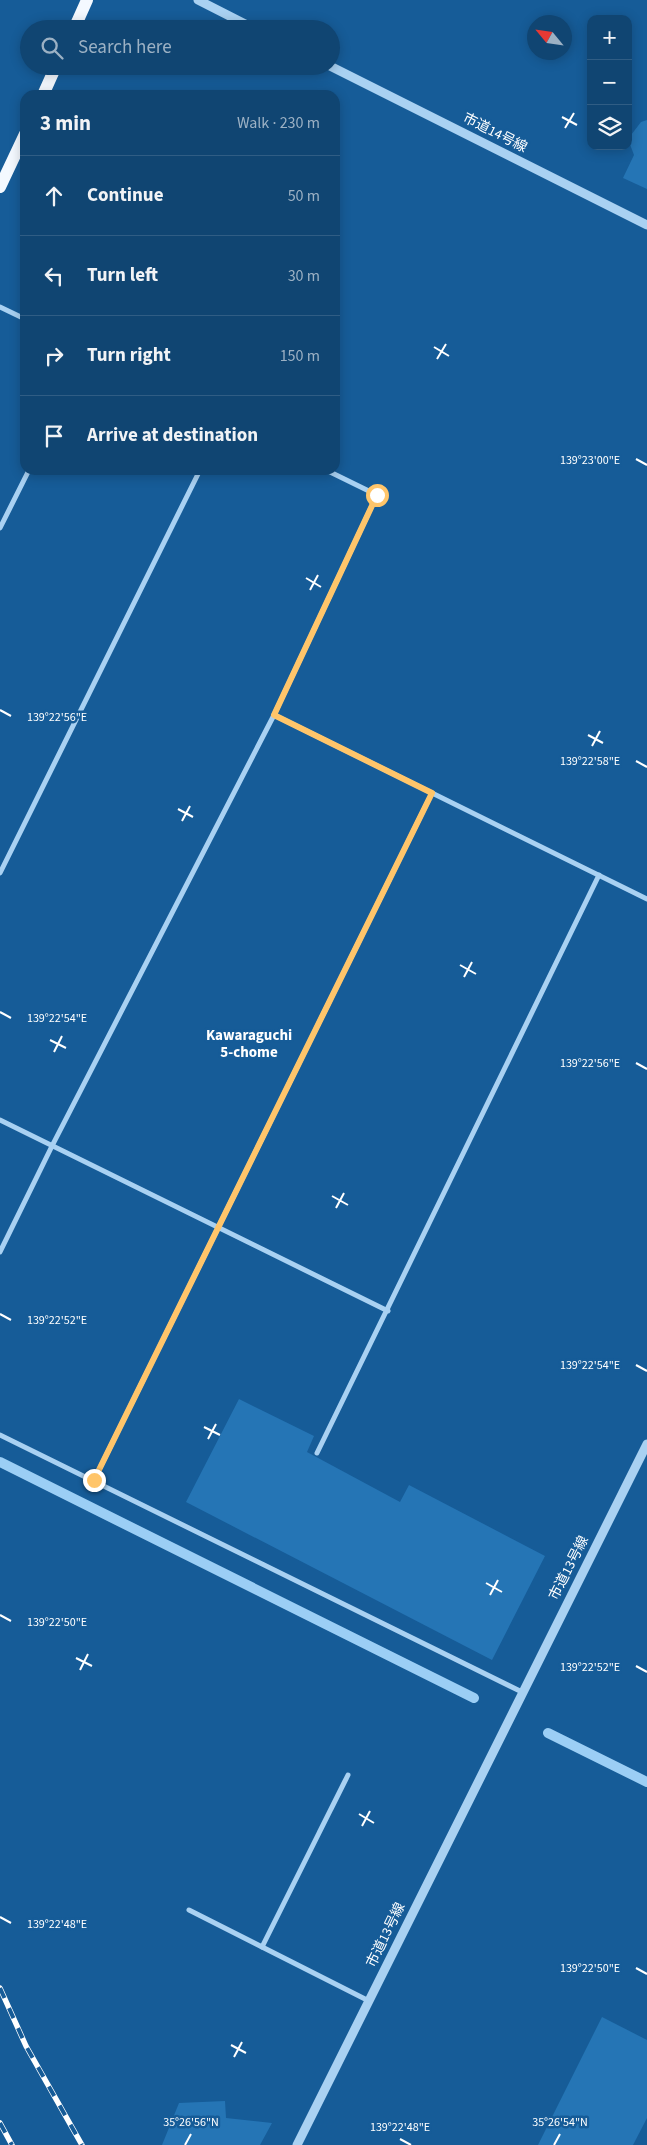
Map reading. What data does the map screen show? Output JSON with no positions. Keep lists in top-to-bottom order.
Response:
{
  "streets": {
    "street": ["市道14号線", "市道13号線"]
  },
  "districts": ["Kawaraguchi 5-chome"],
  "north": "top left",
  "page": {
    "map_buttons": ["+", "−"],
    "search": "Search here",
    "heading": ["3 min", "Walk · 230 m"],
    "list": [
      ["Continue", "50 m"],
      ["Turn left", "30 m"],
      ["Turn right", "150 m"],
      "Arrive at destination"
    ]
  },
  "coordinates": [
    "139°23'00\"E",
    "139°22'56\"E",
    "139°22'58\"E",
    "139°22'54\"E",
    "139°22'52\"E",
    "139°22'50\"E",
    "139°22'48\"E",
    "35°26'56\"N",
    "35°26'54\"N"
  ]
}
